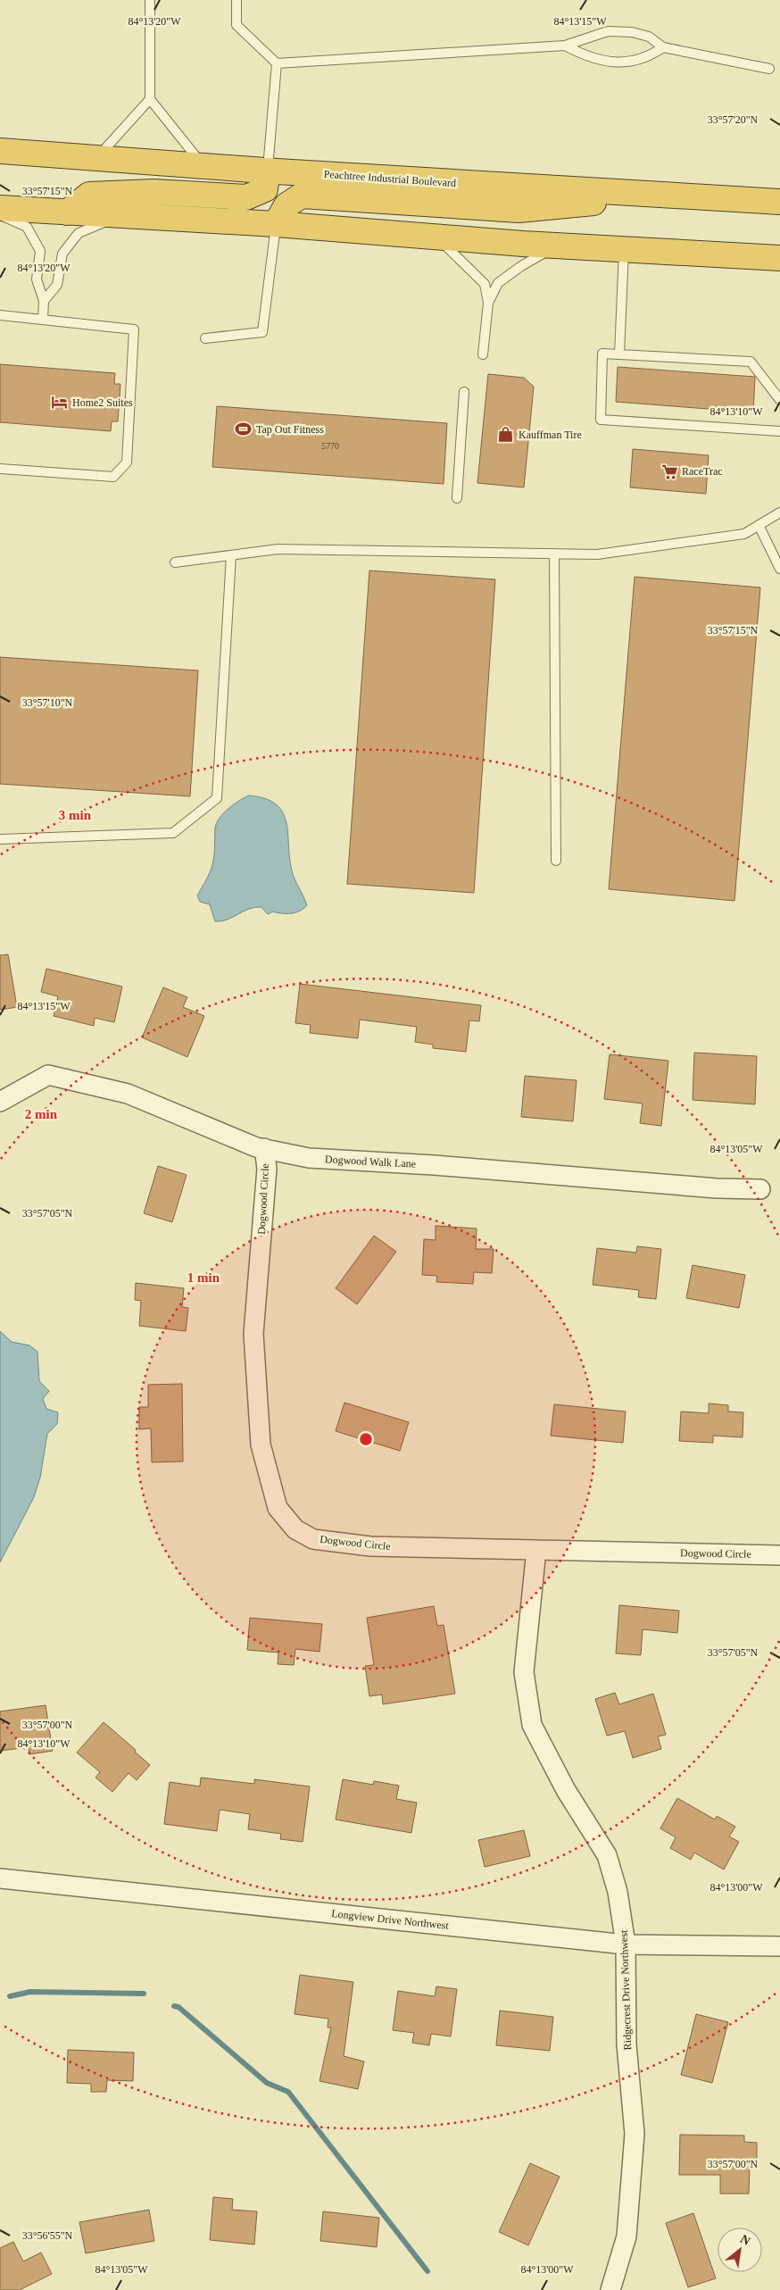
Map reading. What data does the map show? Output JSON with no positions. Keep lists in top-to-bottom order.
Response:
{
  "streets": {
    "highway": ["Peachtree Industrial Boulevard"],
    "street": [
      "Dogwood Walk Lane",
      "Dogwood Circle",
      "Longview Drive Northwest",
      "Ridgecrest Drive Northwest"
    ]
  },
  "crossings": [
    ["Dogwood Walk Lane", "Dogwood Circle"],
    ["Dogwood Circle", "Ridgecrest Drive Northwest"],
    ["Longview Drive Northwest", "Ridgecrest Drive Northwest"]
  ],
  "places": {
    "hotel": ["Home2 Suites"],
    "sports": ["Tap Out Fitness"],
    "shop": ["Kauffman Tire"],
    "supermarket": ["RaceTrac"]
  },
  "house_numbers": ["5770"],
  "north": "top right",
  "coordinates": [
    "84°13'15\"W",
    "84°13'20\"W",
    "33°57'20\"N",
    "33°57'15\"N",
    "84°13'10\"W",
    "33°57'10\"N",
    "84°13'05\"W",
    "33°57'05\"N",
    "33°57'00\"N",
    "84°13'00\"W",
    "33°56'55\"N"
  ],
  "rings": ["3 min", "2 min", "1 min"]
}
